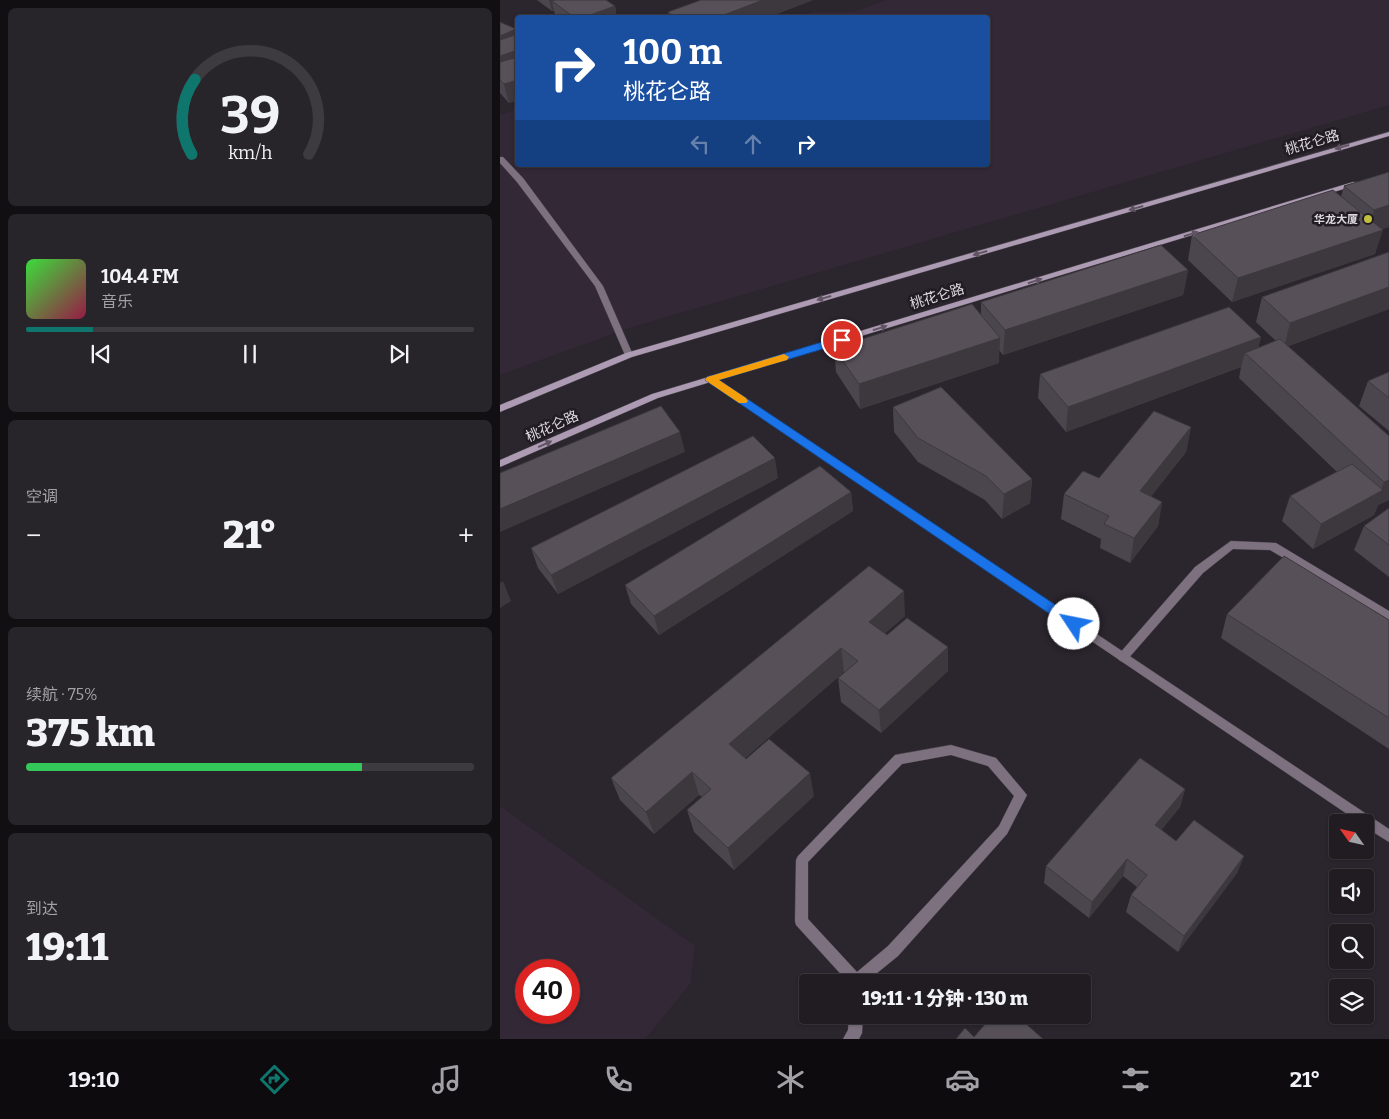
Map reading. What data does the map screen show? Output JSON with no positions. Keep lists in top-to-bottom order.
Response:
{
  "streets": {
    "main road": ["桃花仑路"]
  },
  "places": ["华龙大厦"],
  "north": "top left",
  "page": {
    "turn": ["100 m", "桃花仑路"],
    "song": ["104.4 FM", "音乐"],
    "tile": [
      "空调",
      ["续航 · 75%", "375 km"],
      ["到达", "19:11"]
    ],
    "heat": ["−", "21°", "+"],
    "limit": "40",
    "trip": "19:11 · 1 分钟 · 130 m",
    "tabs": ["19:10", "21°"],
    "gauge": ["39", "km/h"]
  }
}
